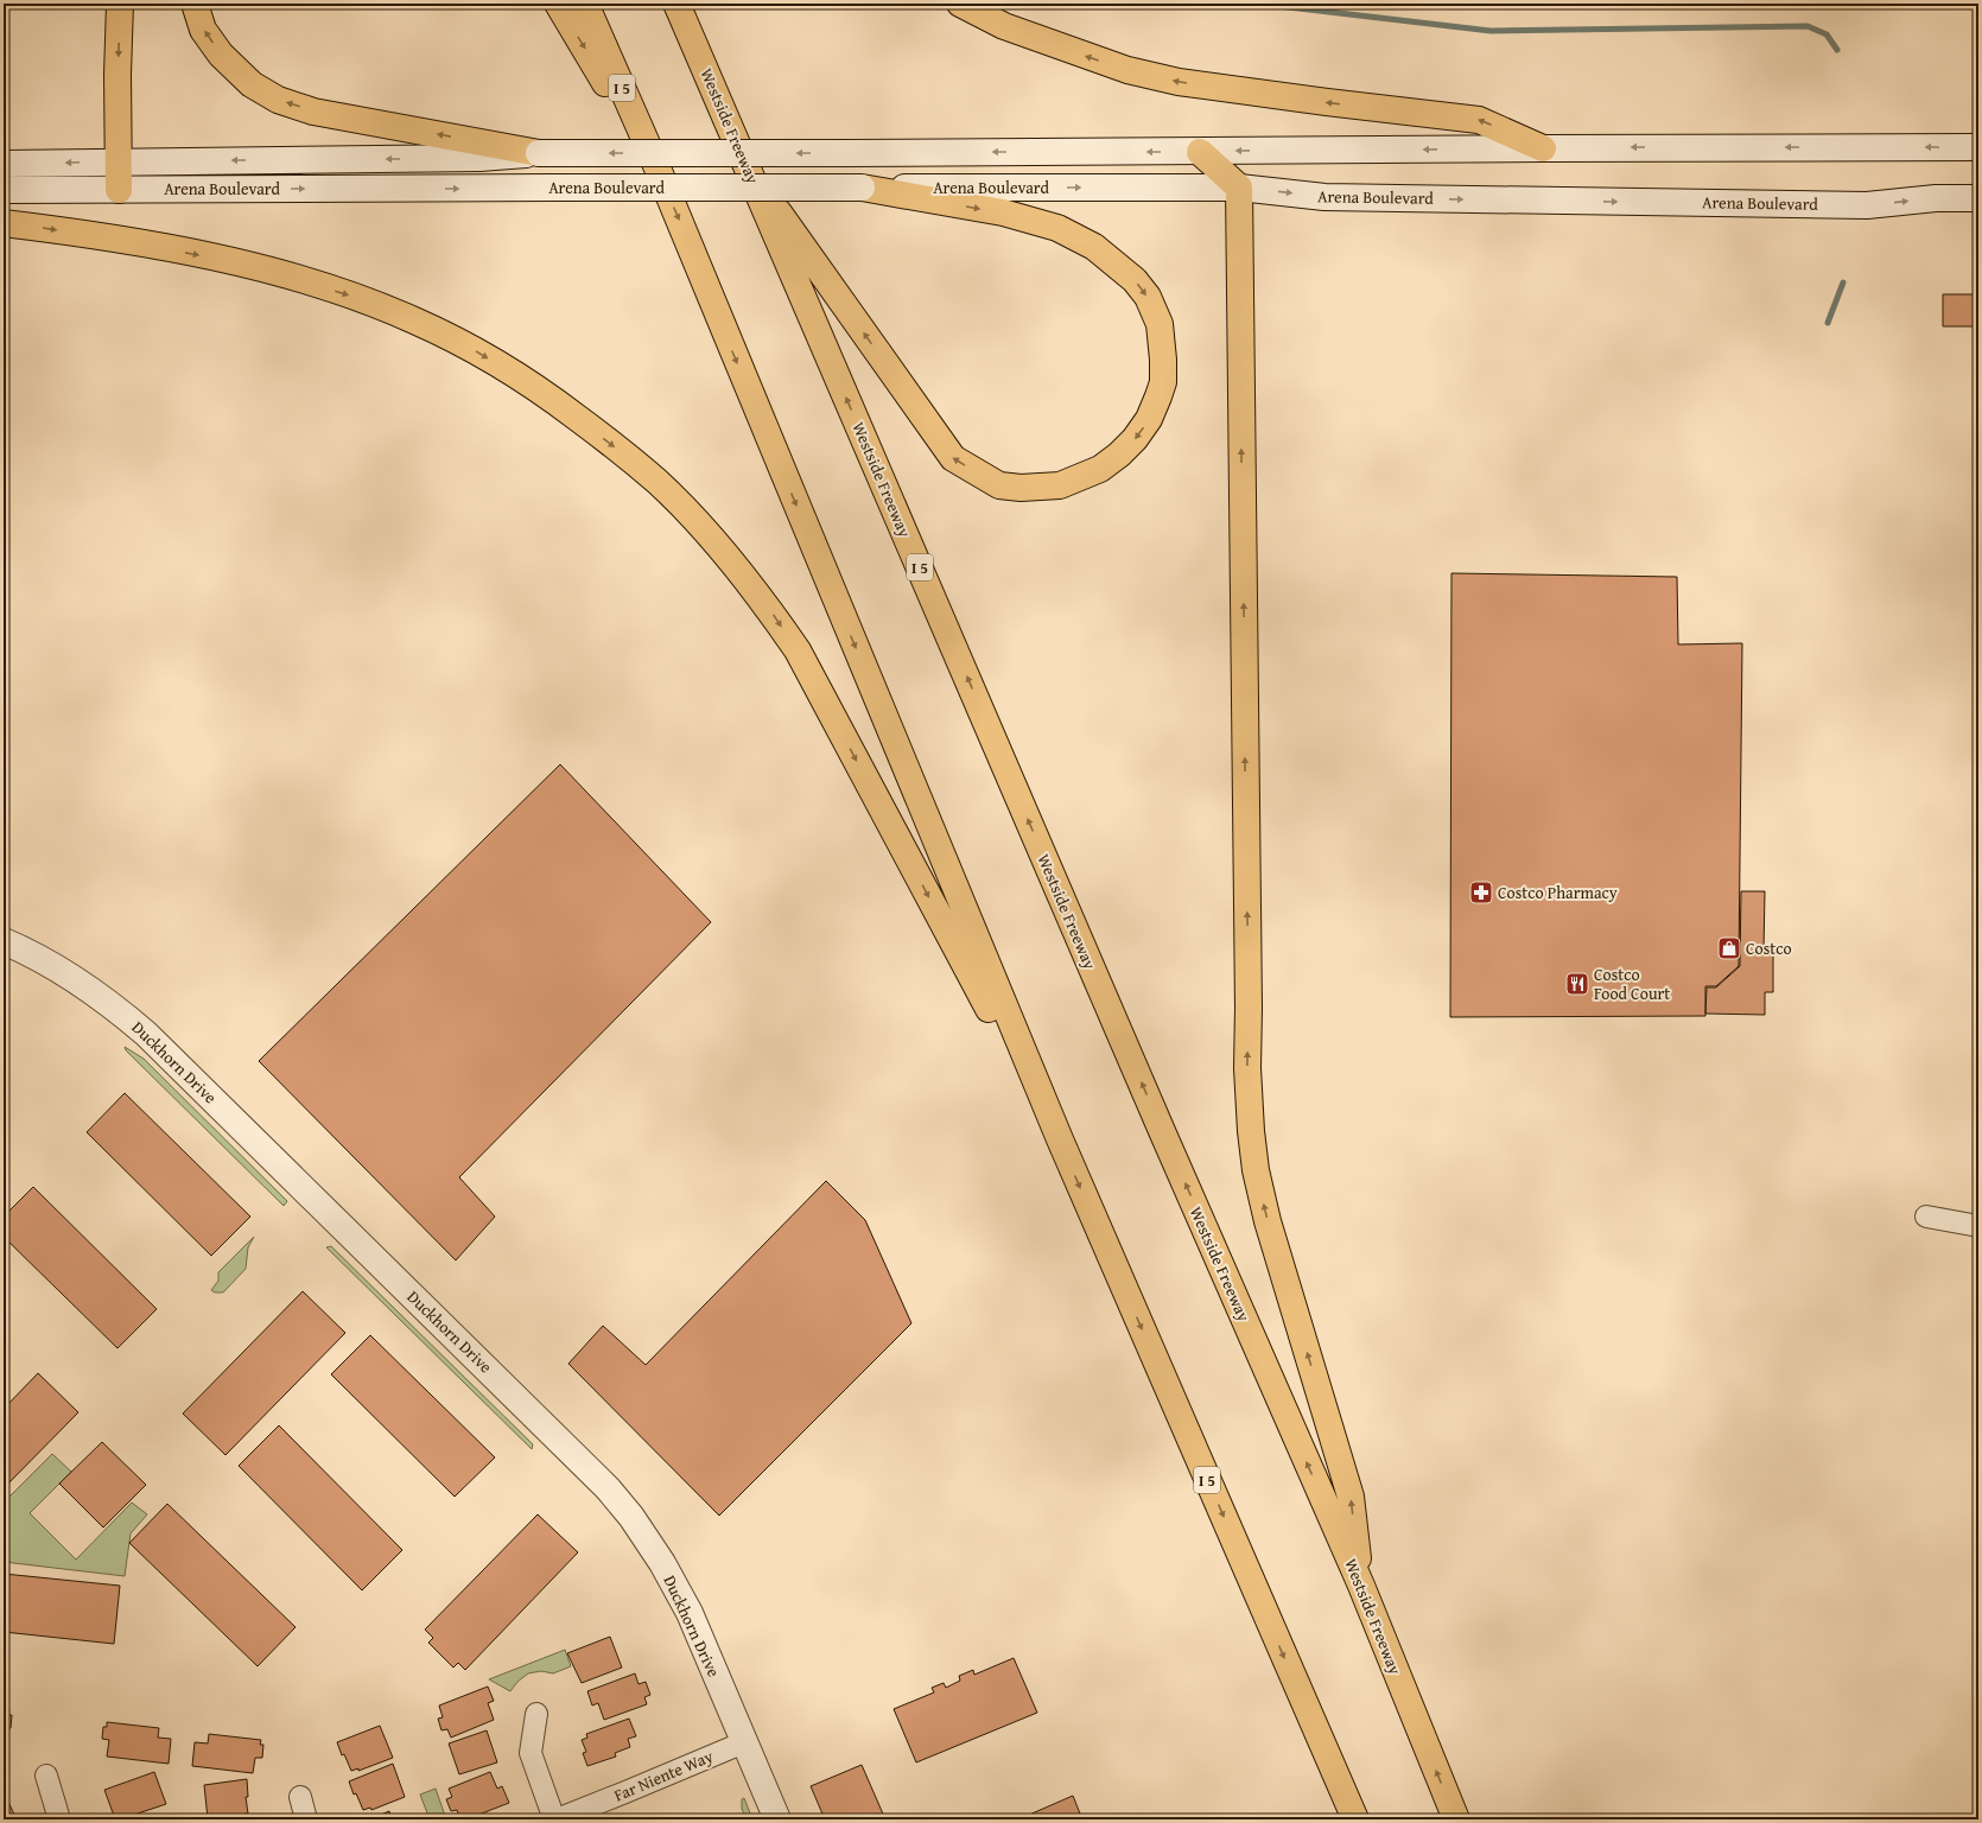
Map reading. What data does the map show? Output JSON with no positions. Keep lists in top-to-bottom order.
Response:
{
  "streets": {
    "highway": ["I 5", "Westside Freeway"],
    "main road": ["Arena Boulevard", "Duckhorn Drive"],
    "street": ["Far Niente Way"]
  },
  "crossings": [
    ["Duckhorn Drive", "Far Niente Way"]
  ],
  "places": {
    "pharmacy": ["Costco Pharmacy"],
    "shop": ["Costco"],
    "restaurant": ["Costco Food Court"]
  }
}
